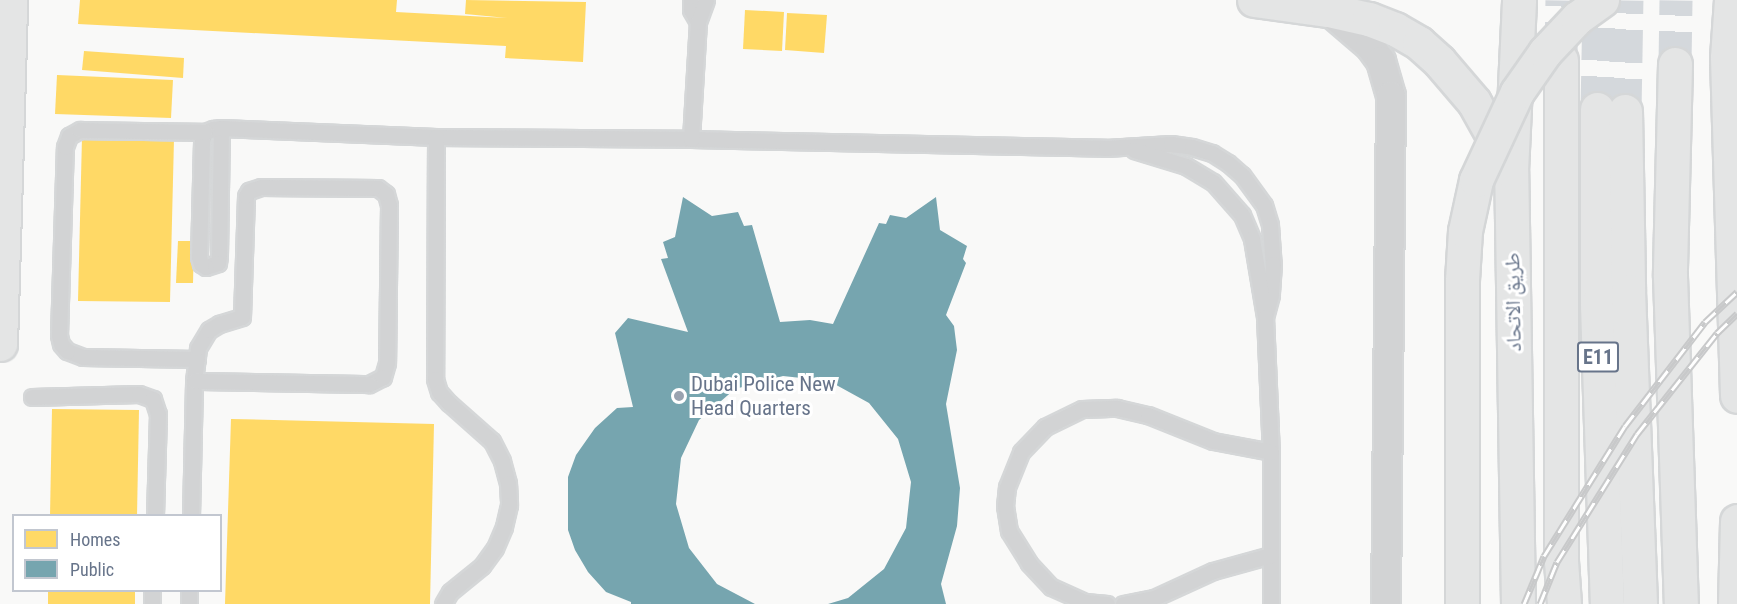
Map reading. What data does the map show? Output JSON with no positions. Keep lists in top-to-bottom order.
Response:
{
  "streets": {
    "main road": ["طريق الاتحاد", "E11"]
  },
  "places": ["Dubai Police New Head Quarters"],
  "legend": ["Homes", "Public"]
}
